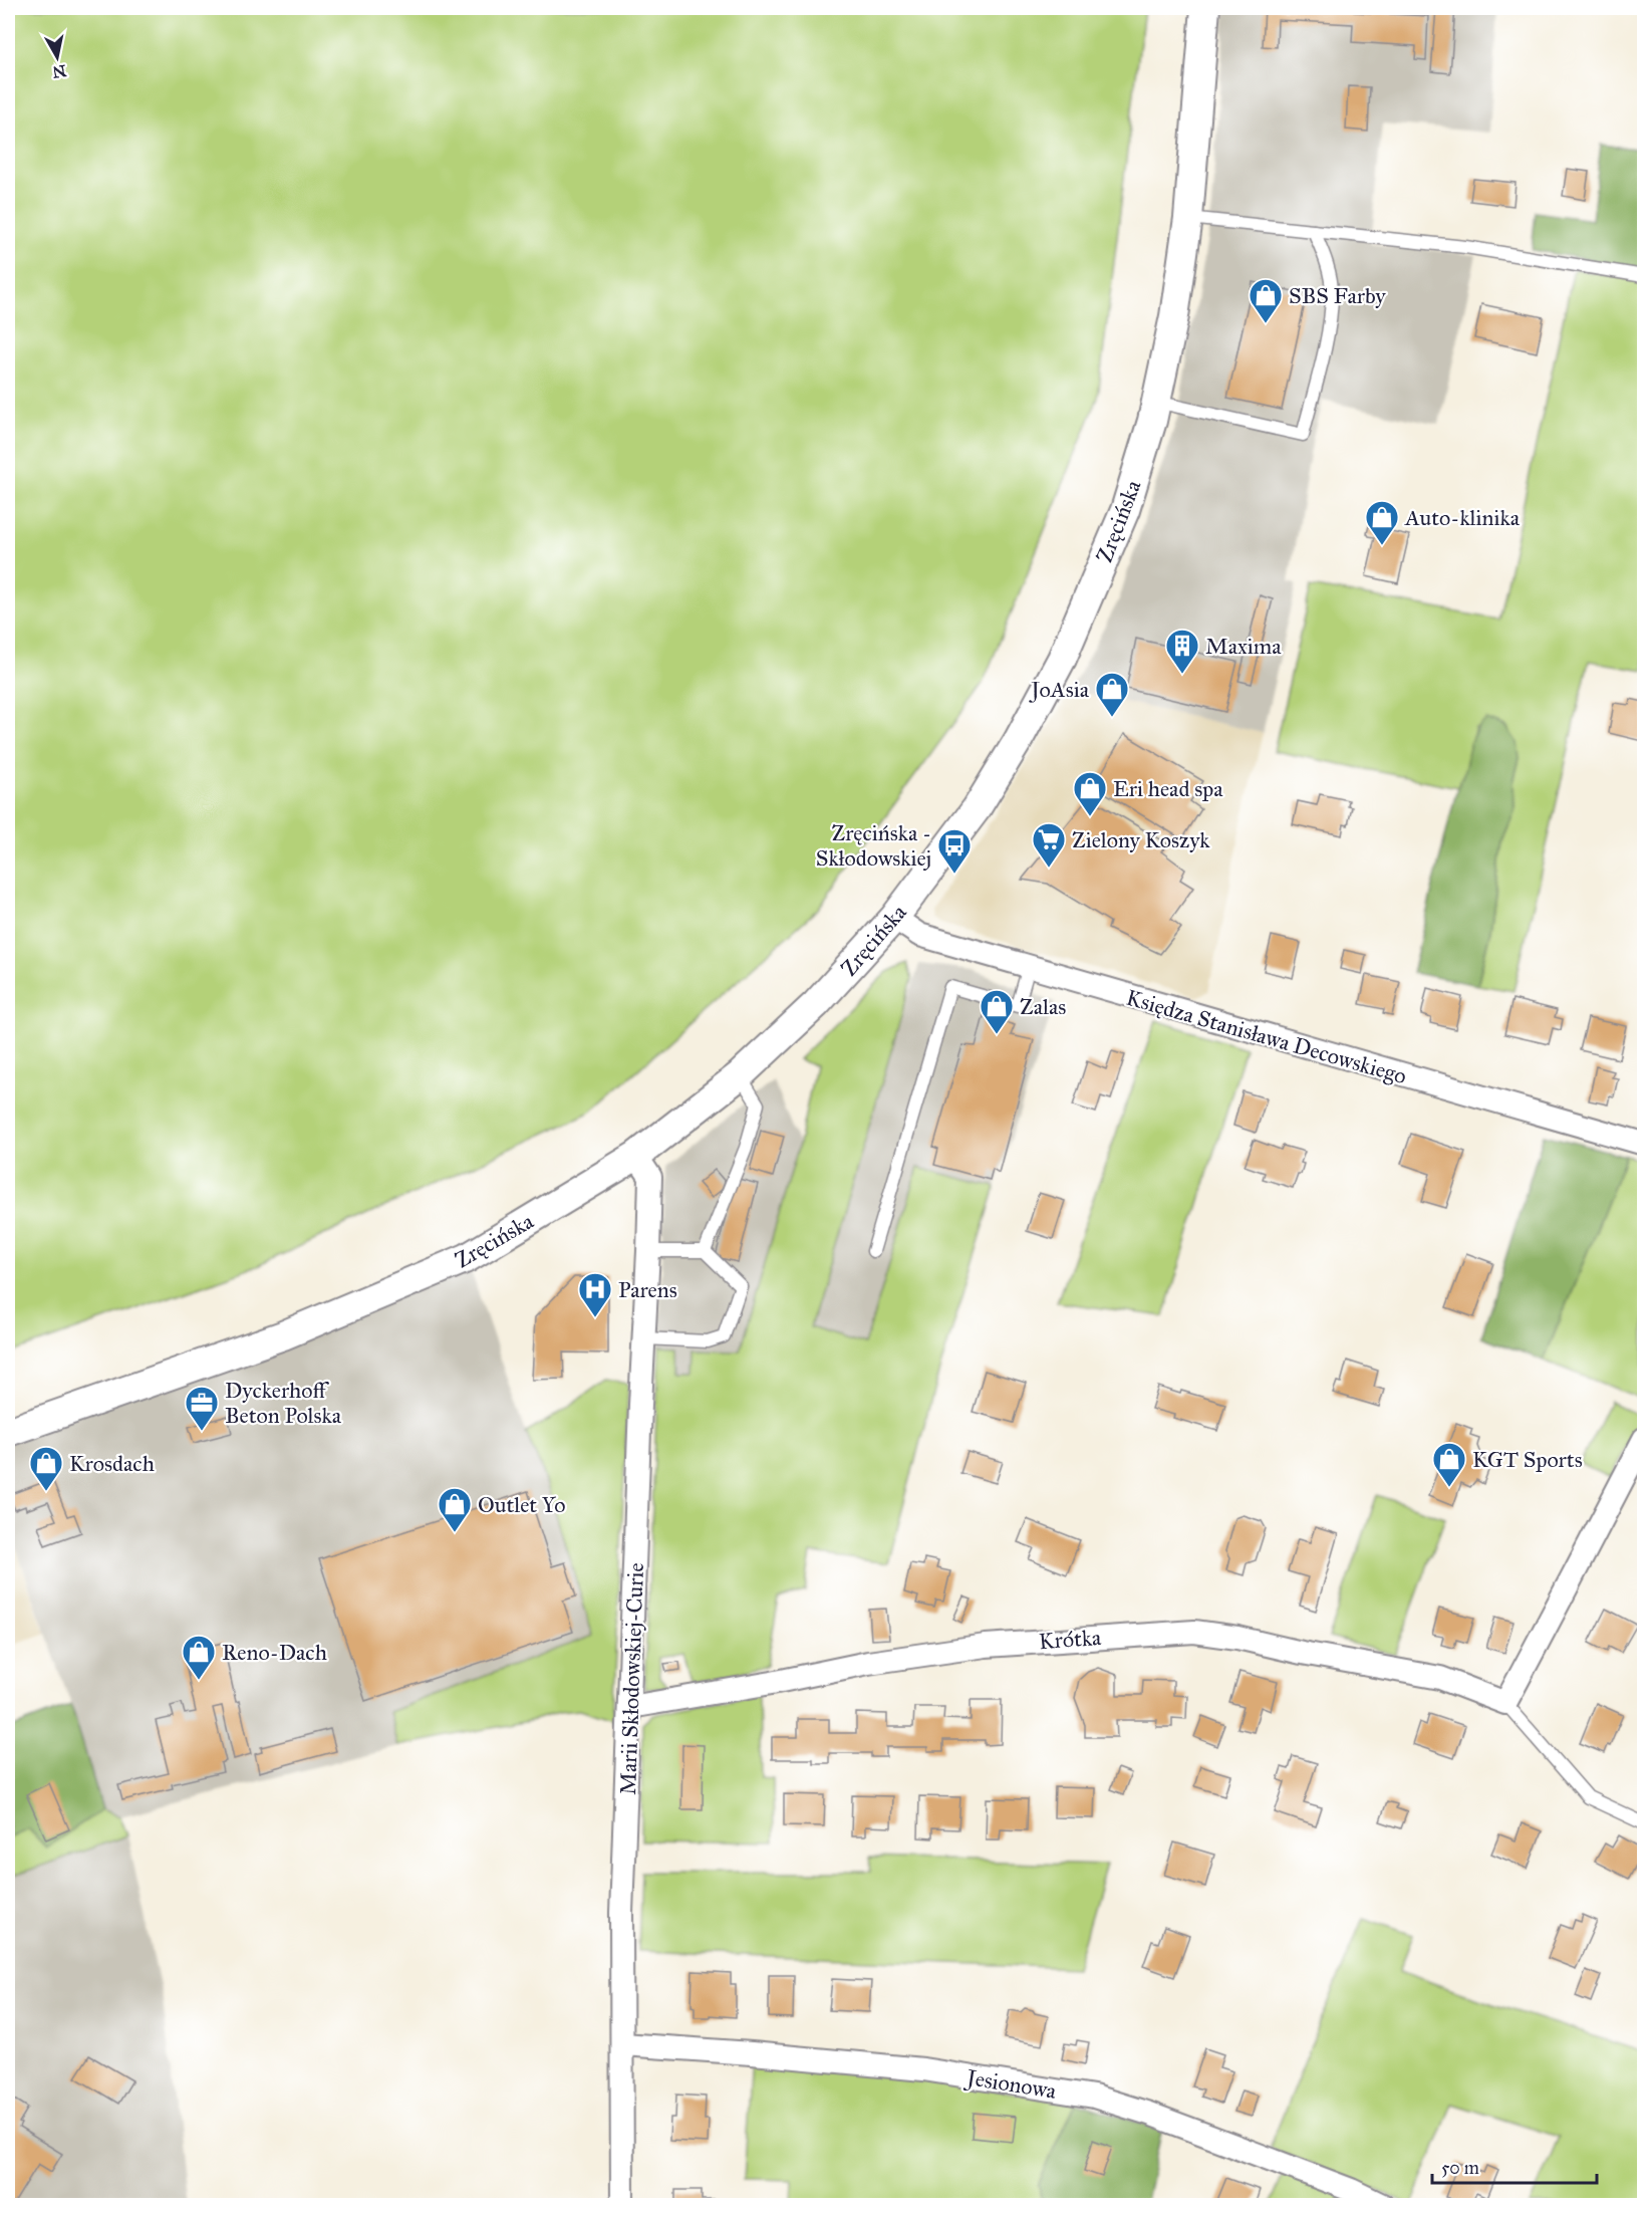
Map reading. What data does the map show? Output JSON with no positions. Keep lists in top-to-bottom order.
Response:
{
  "streets": {
    "street": [
      "Zręcińska",
      "Księdza Stanisława Decowskiego",
      "Krótka",
      "Marii Skłodowskiej-Curie",
      "Jesionowa"
    ]
  },
  "crossings": [
    ["Zręcińska", "Księdza Stanisława Decowskiego"],
    ["Zręcińska", "Marii Skłodowskiej-Curie"],
    ["Krótka", "Marii Skłodowskiej-Curie"],
    ["Marii Skłodowskiej-Curie", "Jesionowa"]
  ],
  "places": {
    "shop": [
      "SBS Farby",
      "Auto-klinika",
      "JoAsia",
      "Eri head spa",
      "Zalas",
      "KGT Sports",
      "Krosdach",
      "Outlet Yo",
      "Reno-Dach"
    ],
    "building": ["Maxima"],
    "supermarket": ["Zielony Koszyk"],
    "bus stop": ["Zręcińska - Skłodowskiej"],
    "hospital": ["Parens"],
    "office": ["Dyckerhoff Beton Polska"]
  },
  "scale_bar": "50 m",
  "north": "bottom"
}
